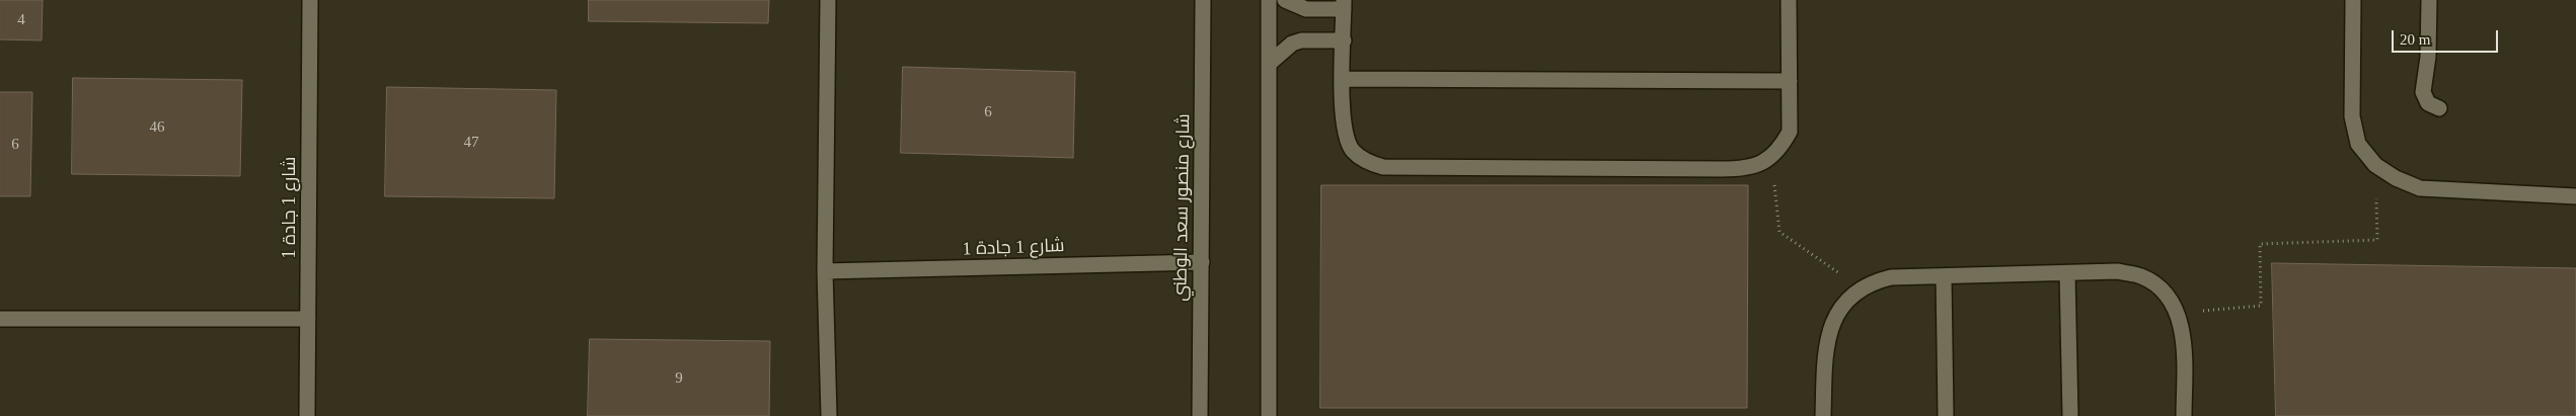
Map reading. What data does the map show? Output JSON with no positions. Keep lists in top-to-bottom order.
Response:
{
  "streets": {
    "street": ["شارع 1 جادة 1", "شارع منصور سعد الوطني"]
  },
  "crossings": [
    ["شارع 1 جادة 1", "شارع منصور سعد الوطني"]
  ],
  "house_numbers": [
    "4",
    "6",
    "46",
    "47",
    "6",
    "9"
  ],
  "scale_bar": "20 m"
}
